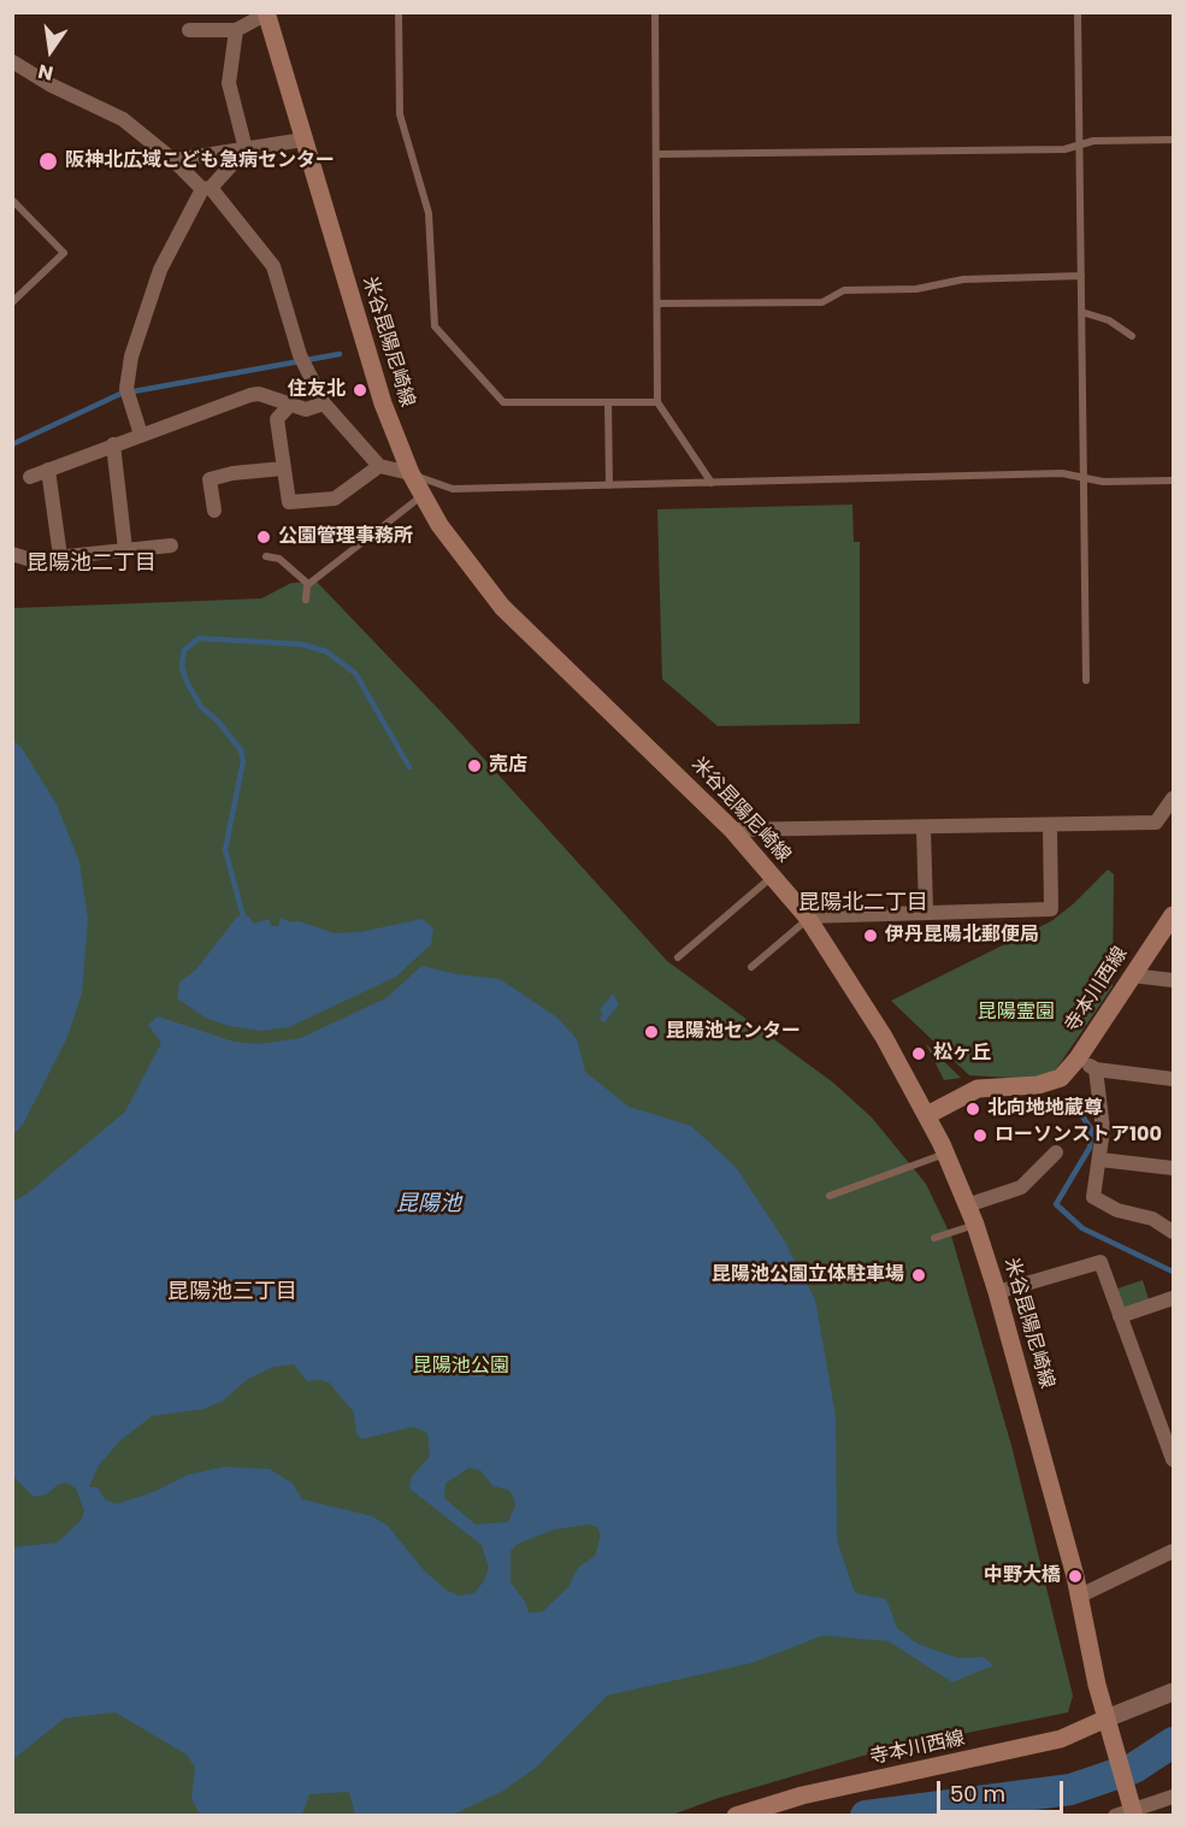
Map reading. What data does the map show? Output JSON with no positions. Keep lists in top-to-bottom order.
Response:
{
  "streets": {
    "main road": ["米谷昆陽尼崎線", "寺本川西線"]
  },
  "crossings": [
    ["米谷昆陽尼崎線", "寺本川西線"]
  ],
  "districts": ["昆陽池二丁目", "昆陽北二丁目", "昆陽池三丁目"],
  "water": ["昆陽池"],
  "parks": ["昆陽霊園", "昆陽池公園"],
  "places": [
    "阪神北広域こども急病センター",
    "住友北",
    "公園管理事務所",
    "売店",
    "伊丹昆陽北郵便局",
    "昆陽池センター",
    "松ヶ丘",
    "北向地地蔵尊",
    "ローソンストア100",
    "昆陽池公園立体駐車場",
    "中野大橋"
  ],
  "scale_bar": "50 m",
  "north": "bottom"
}
